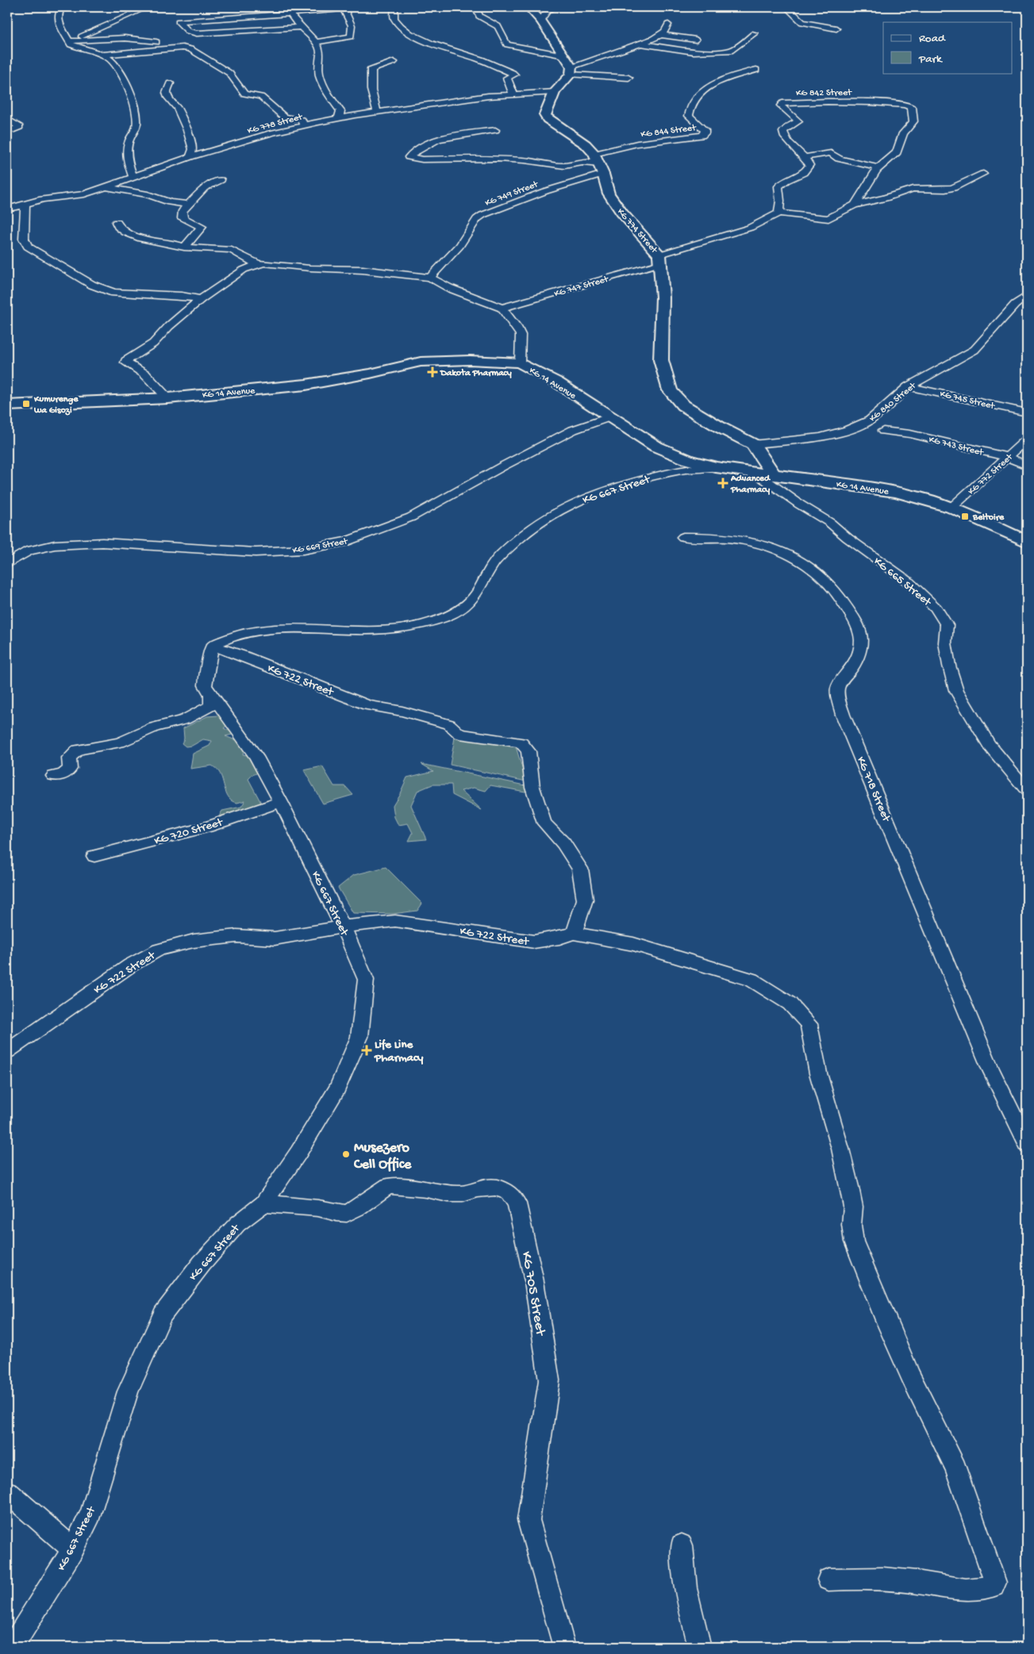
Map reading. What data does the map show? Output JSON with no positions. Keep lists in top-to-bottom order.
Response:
{
  "streets": {
    "street": [
      "KG 842 Street",
      "KG 778 Street",
      "KG 844 Street",
      "KG 749 Street",
      "KG 774 Street",
      "KG 747 Street",
      "KG 14 Avenue",
      "KG 745 Street",
      "KG 840 Street",
      "KG 743 Street",
      "KG 772 Street",
      "KG 667 Street",
      "KG 669 Street",
      "KG 665 Street",
      "KG 722 Street",
      "KG 718 Street",
      "KG 720 Street",
      "KG 705 Street"
    ]
  },
  "crossings": [
    ["KG 844 Street", "KG 749 Street"],
    ["KG 844 Street", "KG 774 Street"],
    ["KG 749 Street", "KG 774 Street"],
    ["KG 774 Street", "KG 747 Street"],
    ["KG 774 Street", "KG 14 Avenue"],
    ["KG 774 Street", "KG 840 Street"],
    ["KG 14 Avenue", "KG 772 Street"],
    ["KG 14 Avenue", "KG 667 Street"],
    ["KG 14 Avenue", "KG 669 Street"],
    ["KG 14 Avenue", "KG 665 Street"],
    ["KG 745 Street", "KG 840 Street"],
    ["KG 743 Street", "KG 772 Street"],
    ["KG 667 Street", "KG 722 Street"],
    ["KG 667 Street", "KG 720 Street"],
    ["KG 667 Street", "KG 705 Street"]
  ],
  "places": {
    "health": ["Dakota Pharmacy", "Advanced Pharmacy", "Life Line Pharmacy"],
    "transit": ["Kumurenge wa Gisozi", "Beltoire"],
    "other": ["Musezero Cell Office"]
  },
  "legend": ["Road", "Park"]
}
